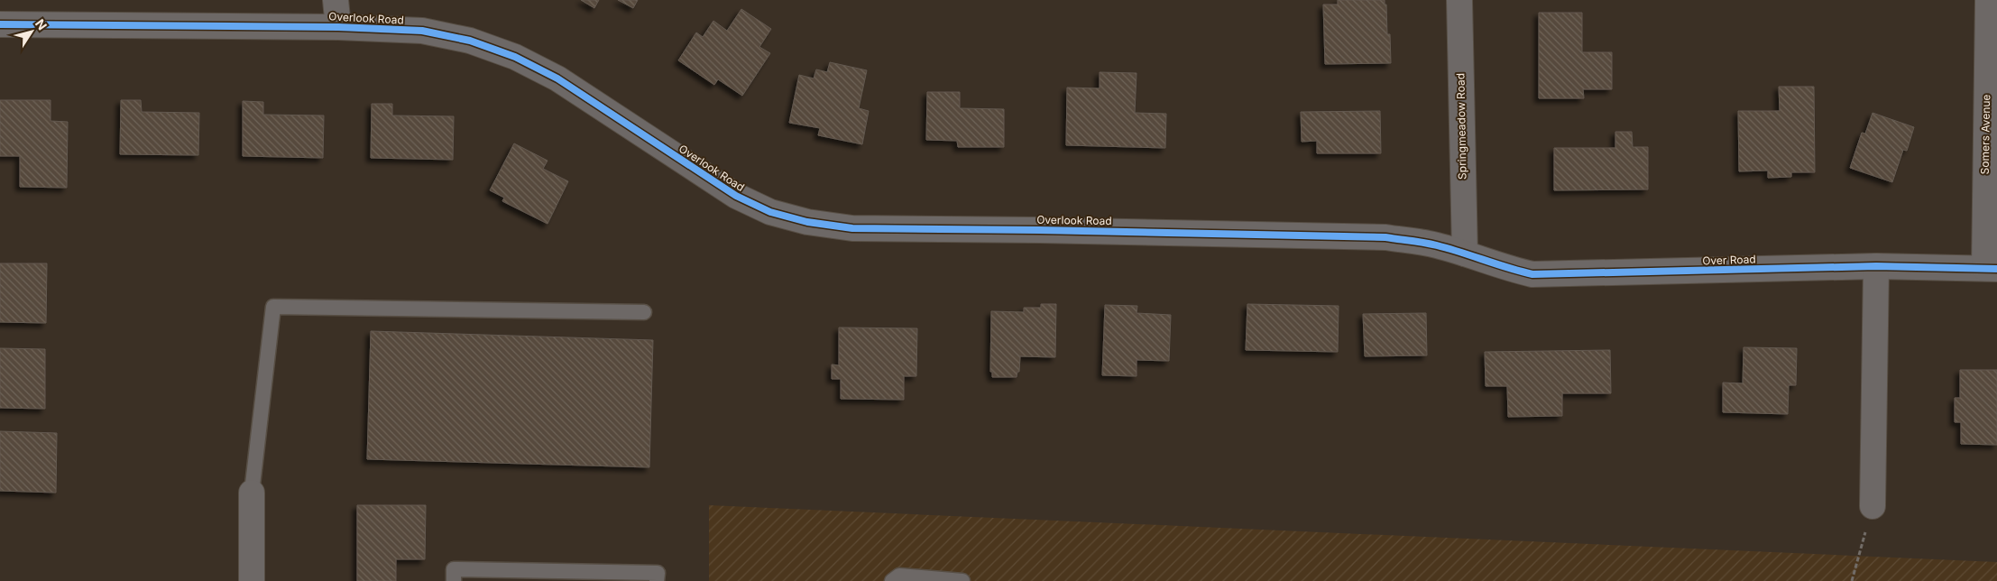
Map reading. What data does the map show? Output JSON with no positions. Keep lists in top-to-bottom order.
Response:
{
  "streets": {
    "street": [
      "Overlook Road",
      "Springmeadow Road",
      "Somers Avenue",
      "Over Road"
    ]
  },
  "crossings": [
    ["Overlook Road", "Springmeadow Road"],
    ["Overlook Road", "Over Road"],
    ["Springmeadow Road", "Over Road"],
    ["Somers Avenue", "Over Road"]
  ],
  "north": "top right"
}
